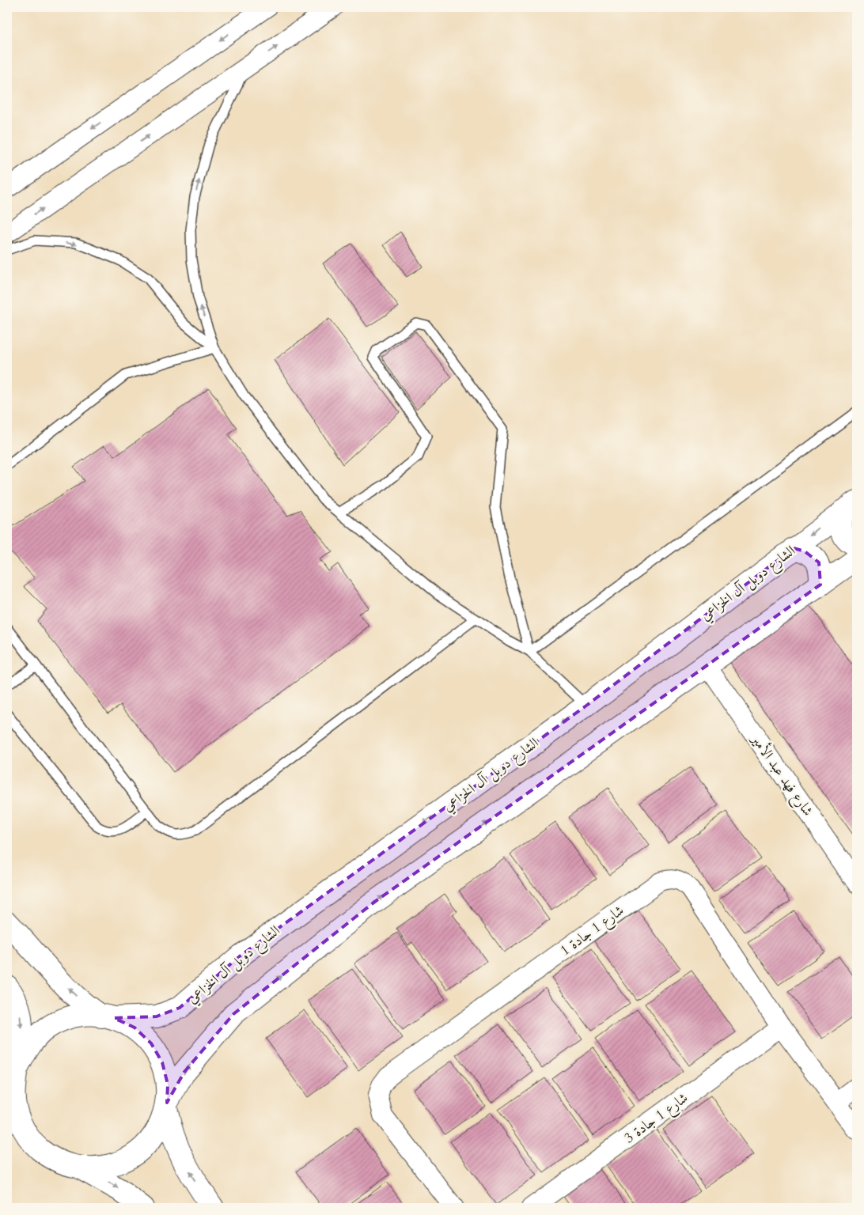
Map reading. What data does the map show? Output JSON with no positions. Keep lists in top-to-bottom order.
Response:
{
  "streets": {
    "main road": ["الشارع دوبل آل الخزاعي"],
    "street": ["شارع فهد عبد الأمير", "شارع 1 جادة 1", "شارع 1 جادة 3"]
  },
  "crossings": [
    ["شارع 1 جادة 1", "شارع 1 جادة 3"]
  ]
}
